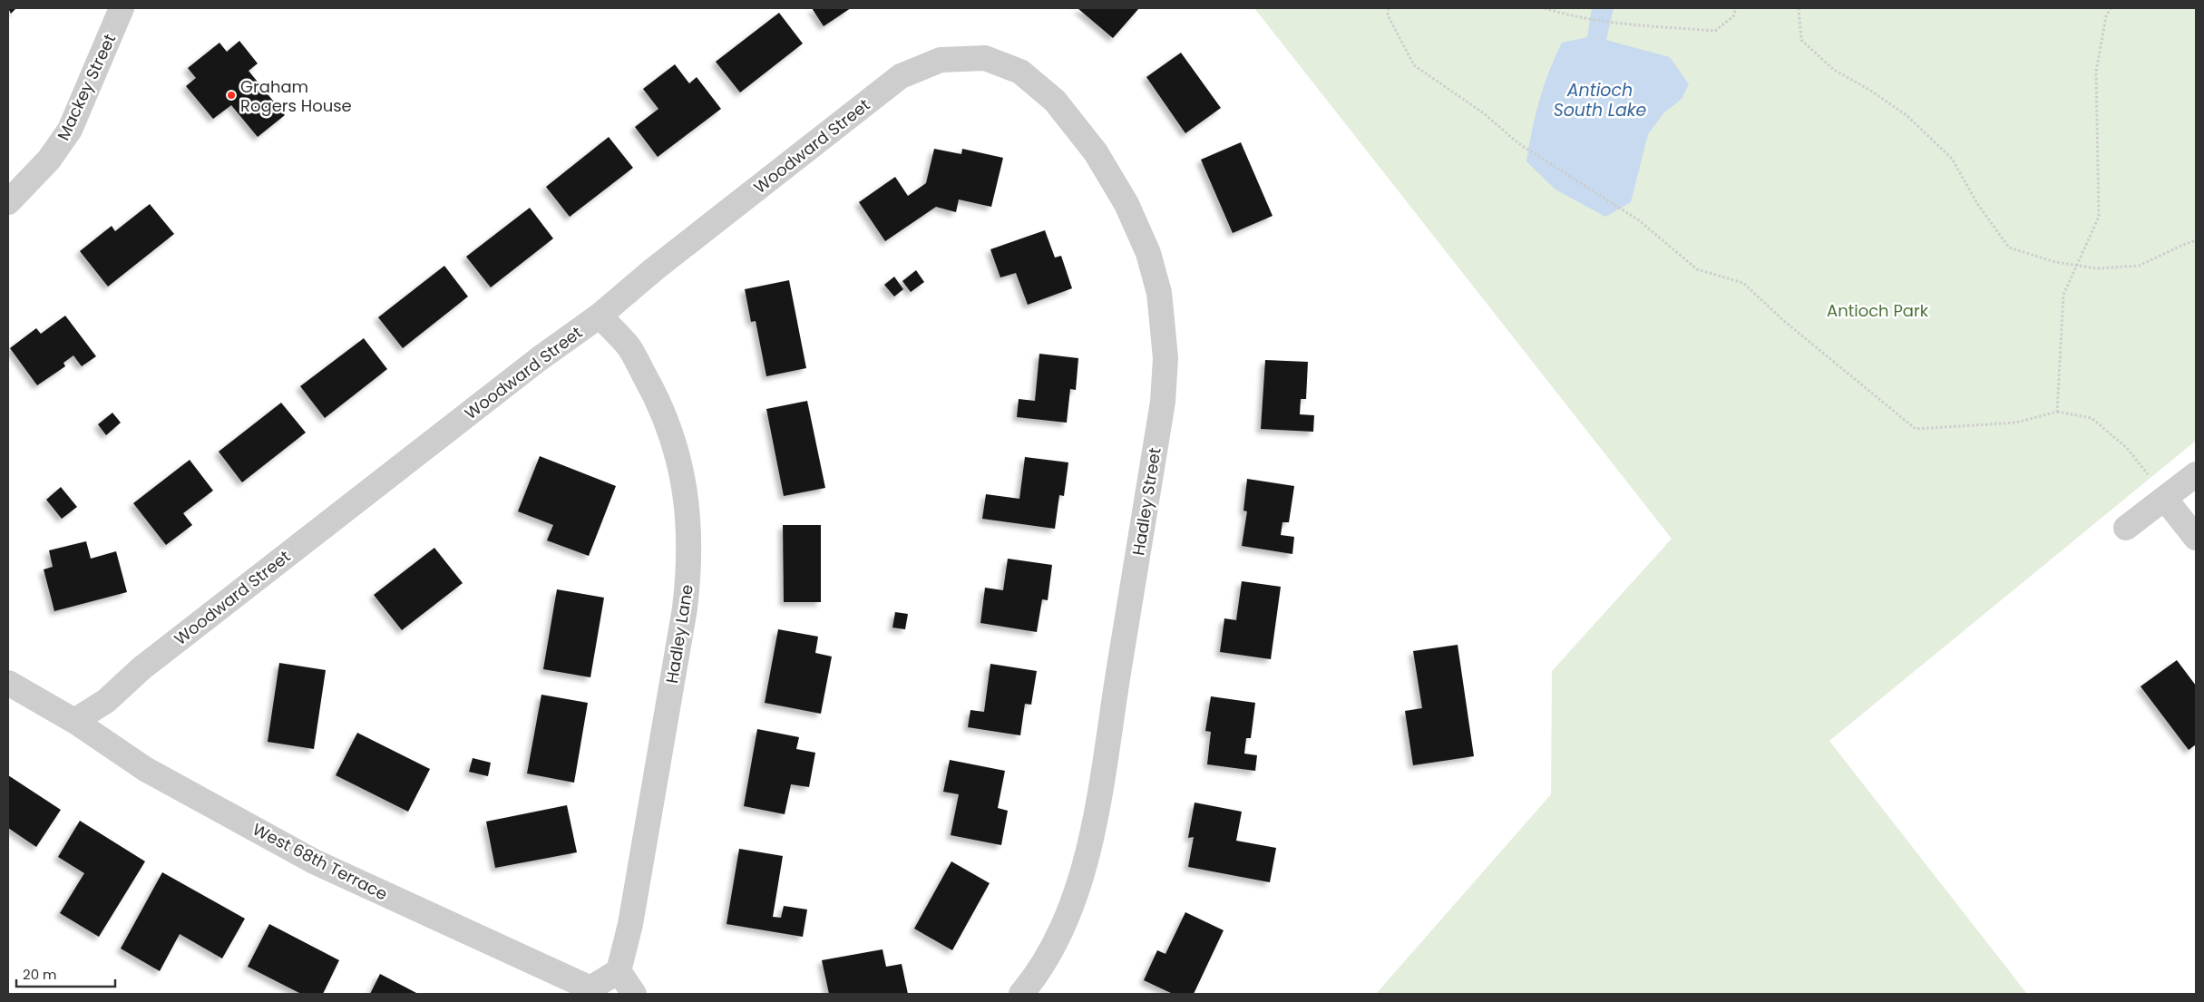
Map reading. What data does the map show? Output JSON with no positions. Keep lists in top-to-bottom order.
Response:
{
  "streets": {
    "street": [
      "Mackey Street",
      "Woodward Street",
      "Hadley Street",
      "Hadley Lane",
      "West 68th Terrace"
    ]
  },
  "crossings": [
    ["Woodward Street", "Hadley Street"],
    ["Woodward Street", "Hadley Lane"],
    ["Woodward Street", "West 68th Terrace"],
    ["Hadley Lane", "West 68th Terrace"]
  ],
  "water": ["Antioch South Lake"],
  "parks": ["Antioch Park"],
  "places": ["Graham Rogers House"],
  "scale_bar": "20 m"
}
